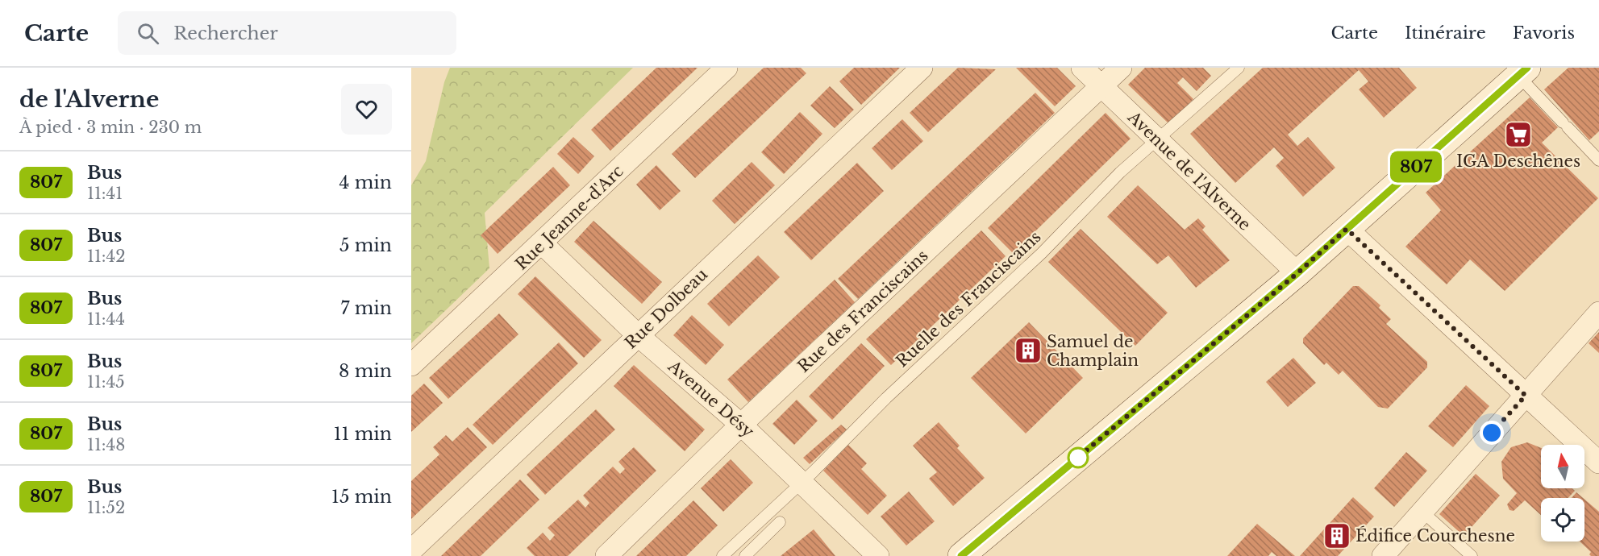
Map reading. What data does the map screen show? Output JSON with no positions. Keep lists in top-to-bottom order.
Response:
{
  "streets": {
    "street": [
      "Avenue de l'Alverne",
      "Rue Jeanne-d'Arc",
      "Rue Dolbeau",
      "Rue des Franciscains",
      "Avenue Désy"
    ],
    "lane": ["Ruelle des Franciscains"]
  },
  "crossings": [
    ["Avenue de l'Alverne", "Ruelle des Franciscains"],
    ["Avenue de l'Alverne", "Rue des Franciscains"],
    ["Rue Jeanne-d'Arc", "Avenue Désy"],
    ["Ruelle des Franciscains", "Avenue Désy"],
    ["Rue Dolbeau", "Avenue Désy"],
    ["Rue des Franciscains", "Avenue Désy"]
  ],
  "places": {
    "supermarket": ["IGA Deschênes"],
    "building": ["Samuel de Champlain", "Édifice Courchesne"]
  },
  "lines": ["bus line 807"],
  "north": "top",
  "page": {
    "header": "Carte",
    "search": "Rechercher",
    "nav": ["Carte", "Itinéraire", "Favoris"],
    "heading": ["de l'Alverne", "À pied · 3 min · 230 m"],
    "on_map": "807",
    "list": [
      {
        "mark": "807",
        "name": "Bus",
        "note": "11:41",
        "value": "4 min"
      },
      {
        "mark": "807",
        "name": "Bus",
        "note": "11:42",
        "value": "5 min"
      },
      {
        "mark": "807",
        "name": "Bus",
        "note": "11:44",
        "value": "7 min"
      },
      {
        "mark": "807",
        "name": "Bus",
        "note": "11:45",
        "value": "8 min"
      },
      {
        "mark": "807",
        "name": "Bus",
        "note": "11:48",
        "value": "11 min"
      },
      {
        "mark": "807",
        "name": "Bus",
        "note": "11:52",
        "value": "15 min"
      }
    ]
  }
}
